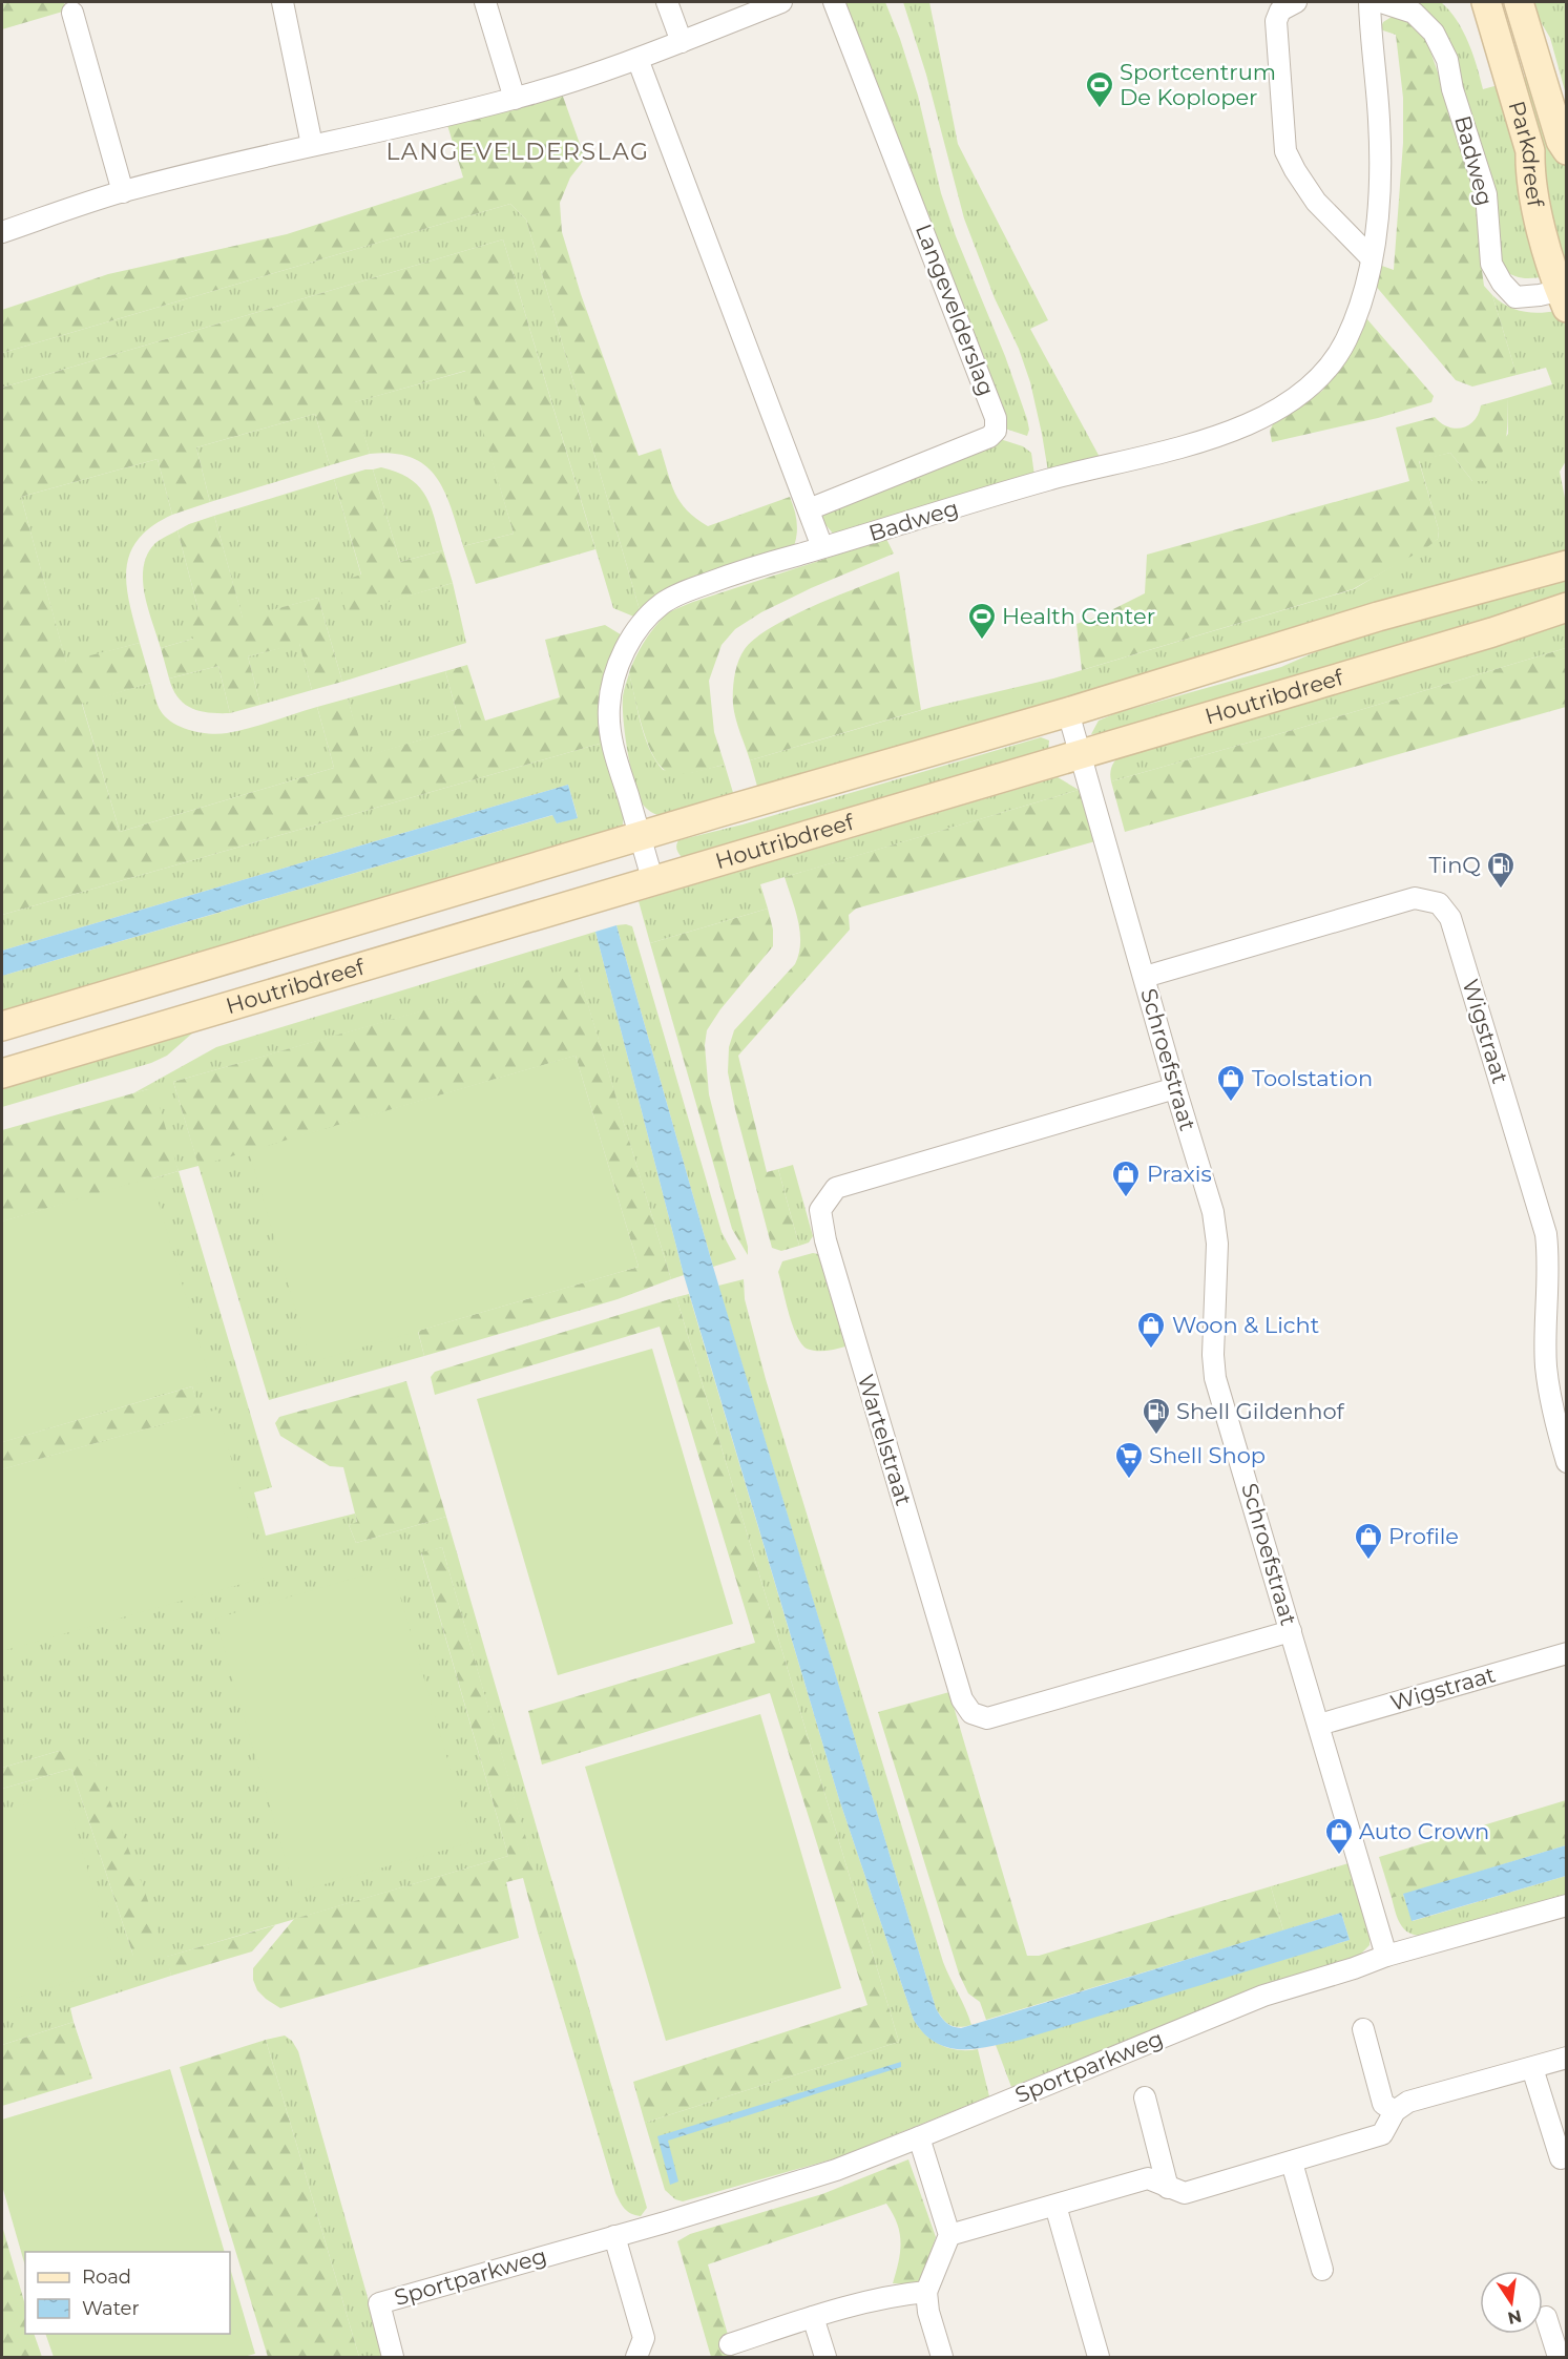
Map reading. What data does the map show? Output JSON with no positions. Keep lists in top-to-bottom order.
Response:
{
  "streets": {
    "main road": ["Parkdreef", "Houtribdreef"],
    "street": [
      "Badweg",
      "Langevelderslag",
      "Wigstraat",
      "Schroefstraat",
      "Wartelstraat",
      "Sportparkweg"
    ]
  },
  "crossings": [
    ["Parkdreef", "Badweg"],
    ["Badweg", "Houtribdreef"],
    ["Houtribdreef", "Schroefstraat"],
    ["Wigstraat", "Schroefstraat"],
    ["Schroefstraat", "Wartelstraat"],
    ["Schroefstraat", "Sportparkweg"]
  ],
  "districts": ["LANGEVELDERSLAG"],
  "places": {
    "sports": ["Sportcentrum De Koploper", "Health Center"],
    "fuel station": ["TinQ", "Shell Gildenhof"],
    "shop": [
      "Toolstation",
      "Praxis",
      "Woon & Licht",
      "Profile",
      "Auto Crown"
    ],
    "supermarket": ["Shell Shop"]
  },
  "legend": ["Road", "Water"],
  "north": "bottom"
}
